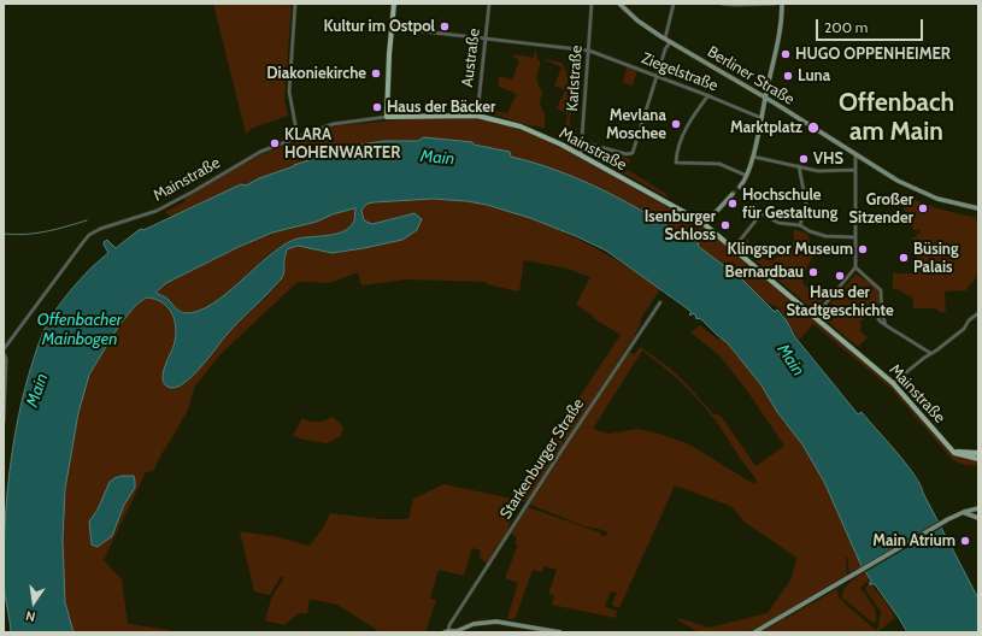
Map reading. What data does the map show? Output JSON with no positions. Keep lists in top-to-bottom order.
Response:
{
  "streets": {
    "main road": ["Berliner Straße", "Mainstraße"],
    "street": [
      "Austraße",
      "Ziegelstraße",
      "Karlstraße",
      "Starkenburger Straße"
    ]
  },
  "crossings": [
    ["Austraße", "Ziegelstraße"],
    ["Austraße", "Mainstraße"],
    ["Ziegelstraße", "Karlstraße"],
    ["Karlstraße", "Mainstraße"]
  ],
  "districts": ["Offenbach am Main"],
  "water": ["Main", "Offenbacher Mainbogen"],
  "places": [
    "Kultur im Ostpol",
    "HUGO OPPENHEIMER",
    "Diakoniekirche",
    "Luna",
    "Haus der Bäcker",
    "Mevlana Moschee",
    "Marktplatz",
    "KLARA HOHENWARTER",
    "VHS",
    "Hochschule für Gestaltung",
    "Großer Sitzender",
    "Isenburger Schloss",
    "Klingspor Museum",
    "Büsing Palais",
    "Bernardbau",
    "Haus der Stadtgeschichte",
    "Main Atrium"
  ],
  "scale_bar": "200 m",
  "north": "bottom"
}
